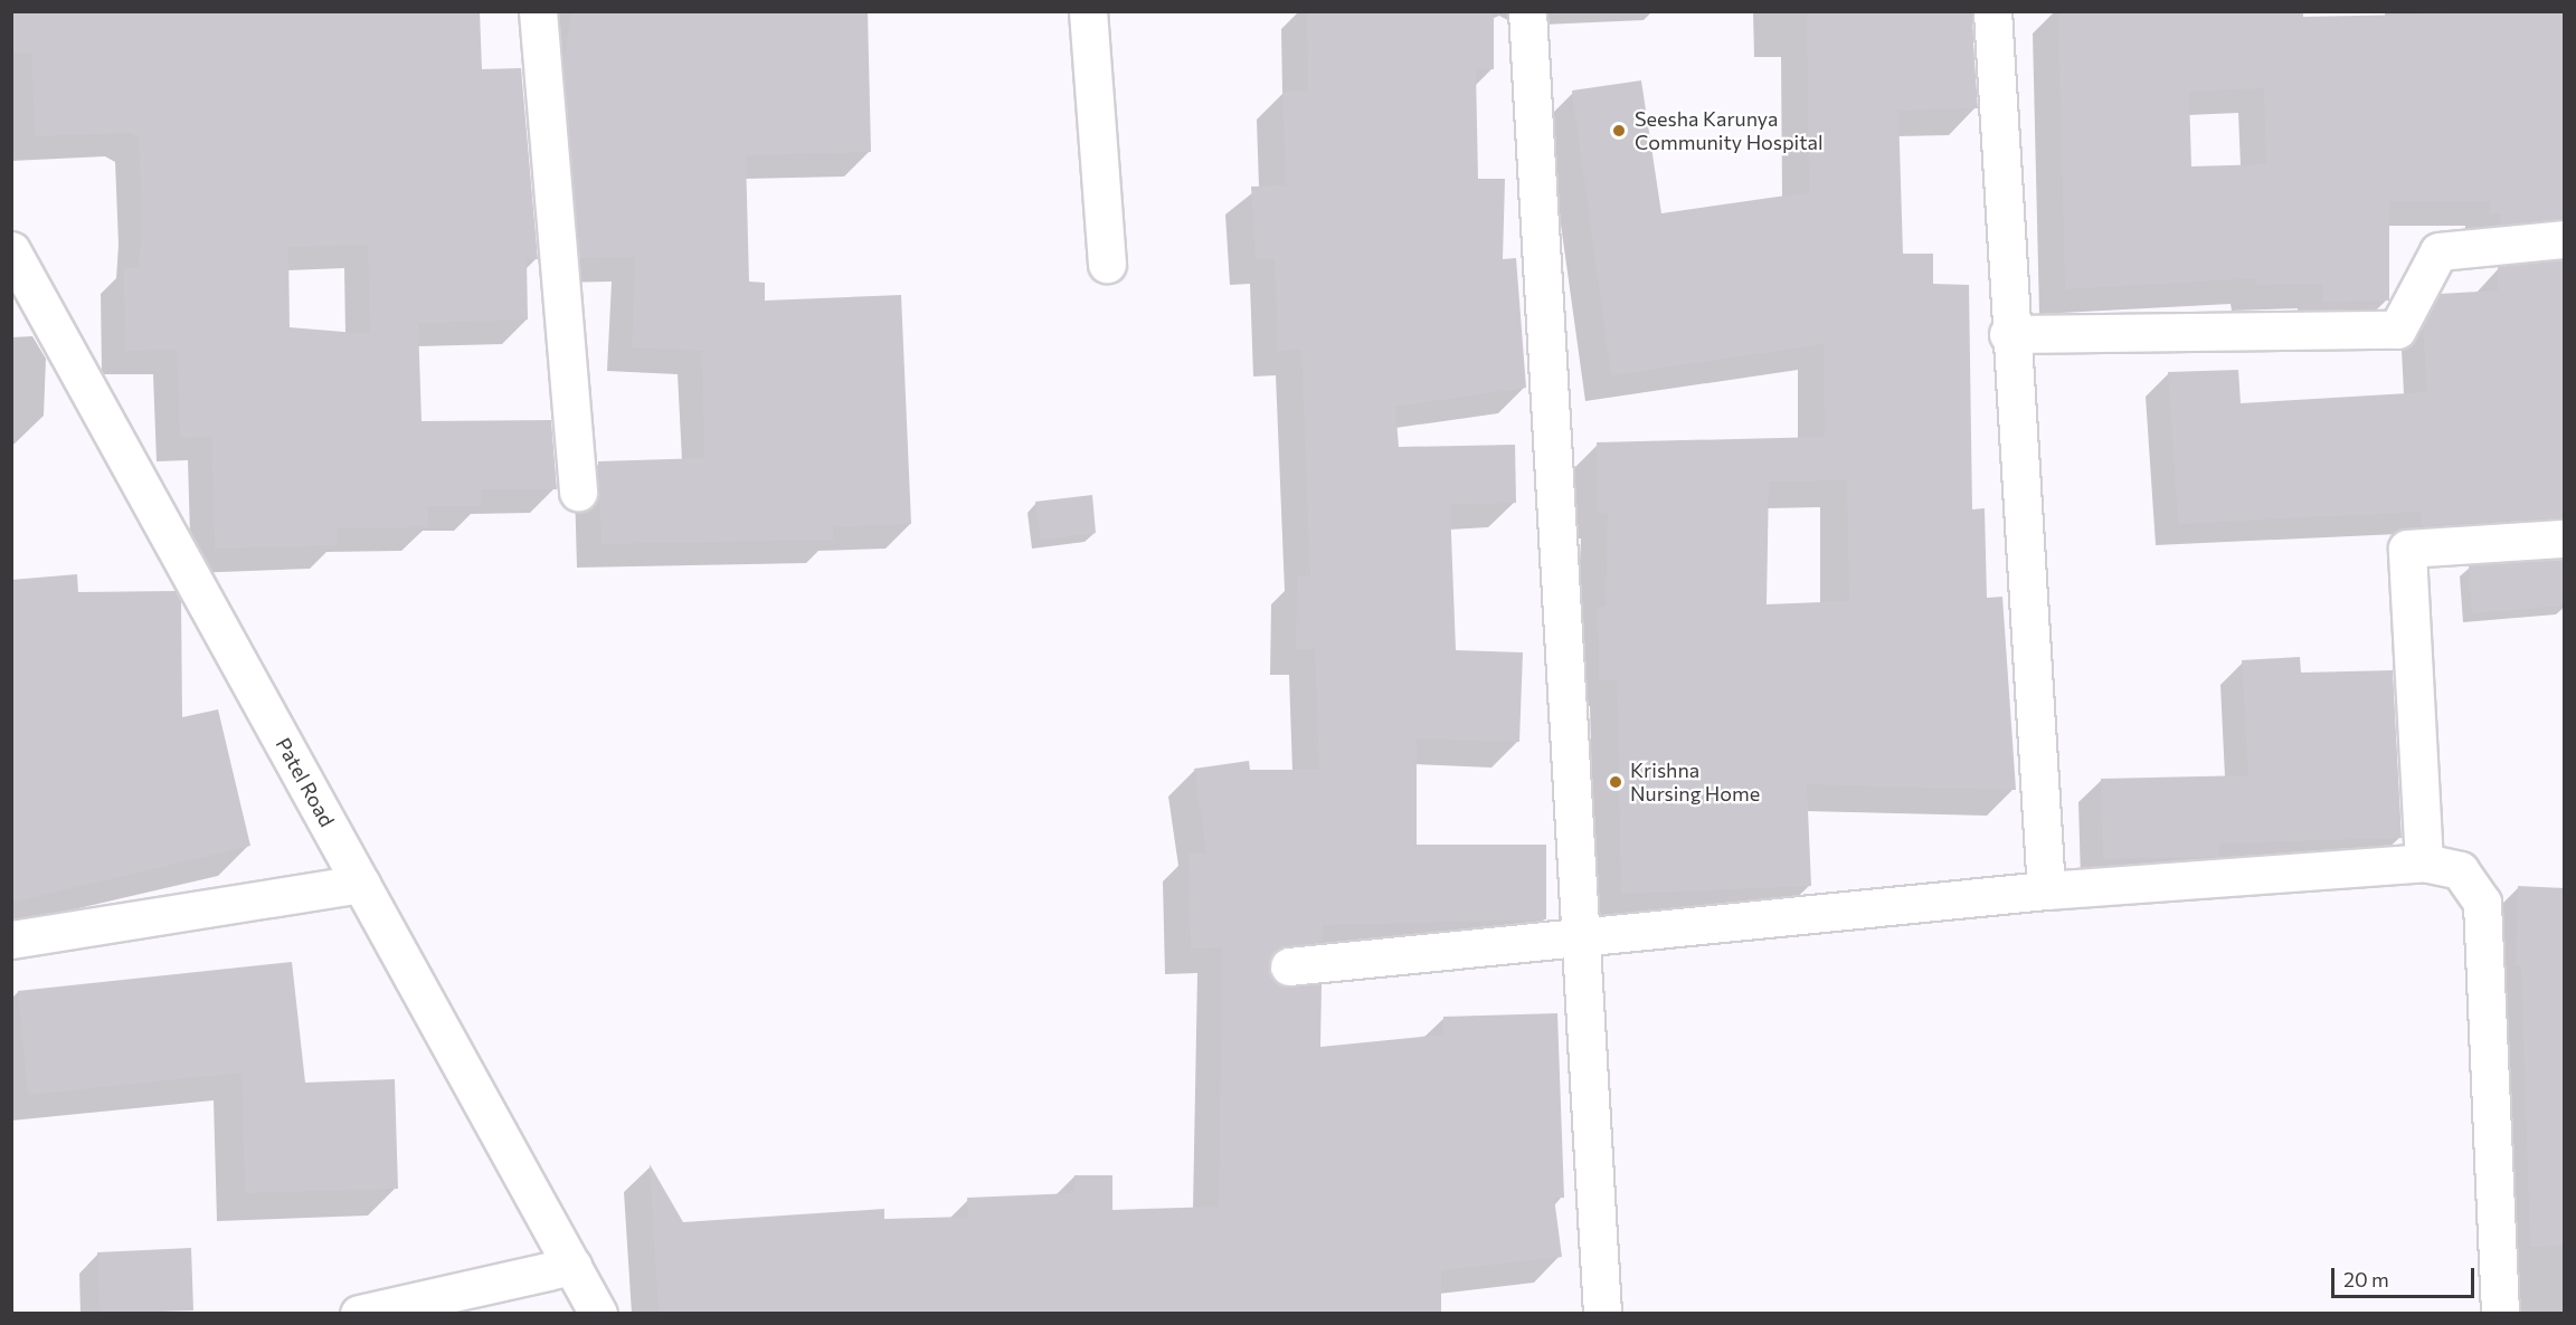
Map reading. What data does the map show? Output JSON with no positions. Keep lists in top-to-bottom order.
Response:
{
  "streets": {
    "street": ["Patel Road"]
  },
  "places": ["Seesha Karunya Community Hospital", "Krishna Nursing Home"],
  "scale_bar": "20 m"
}
